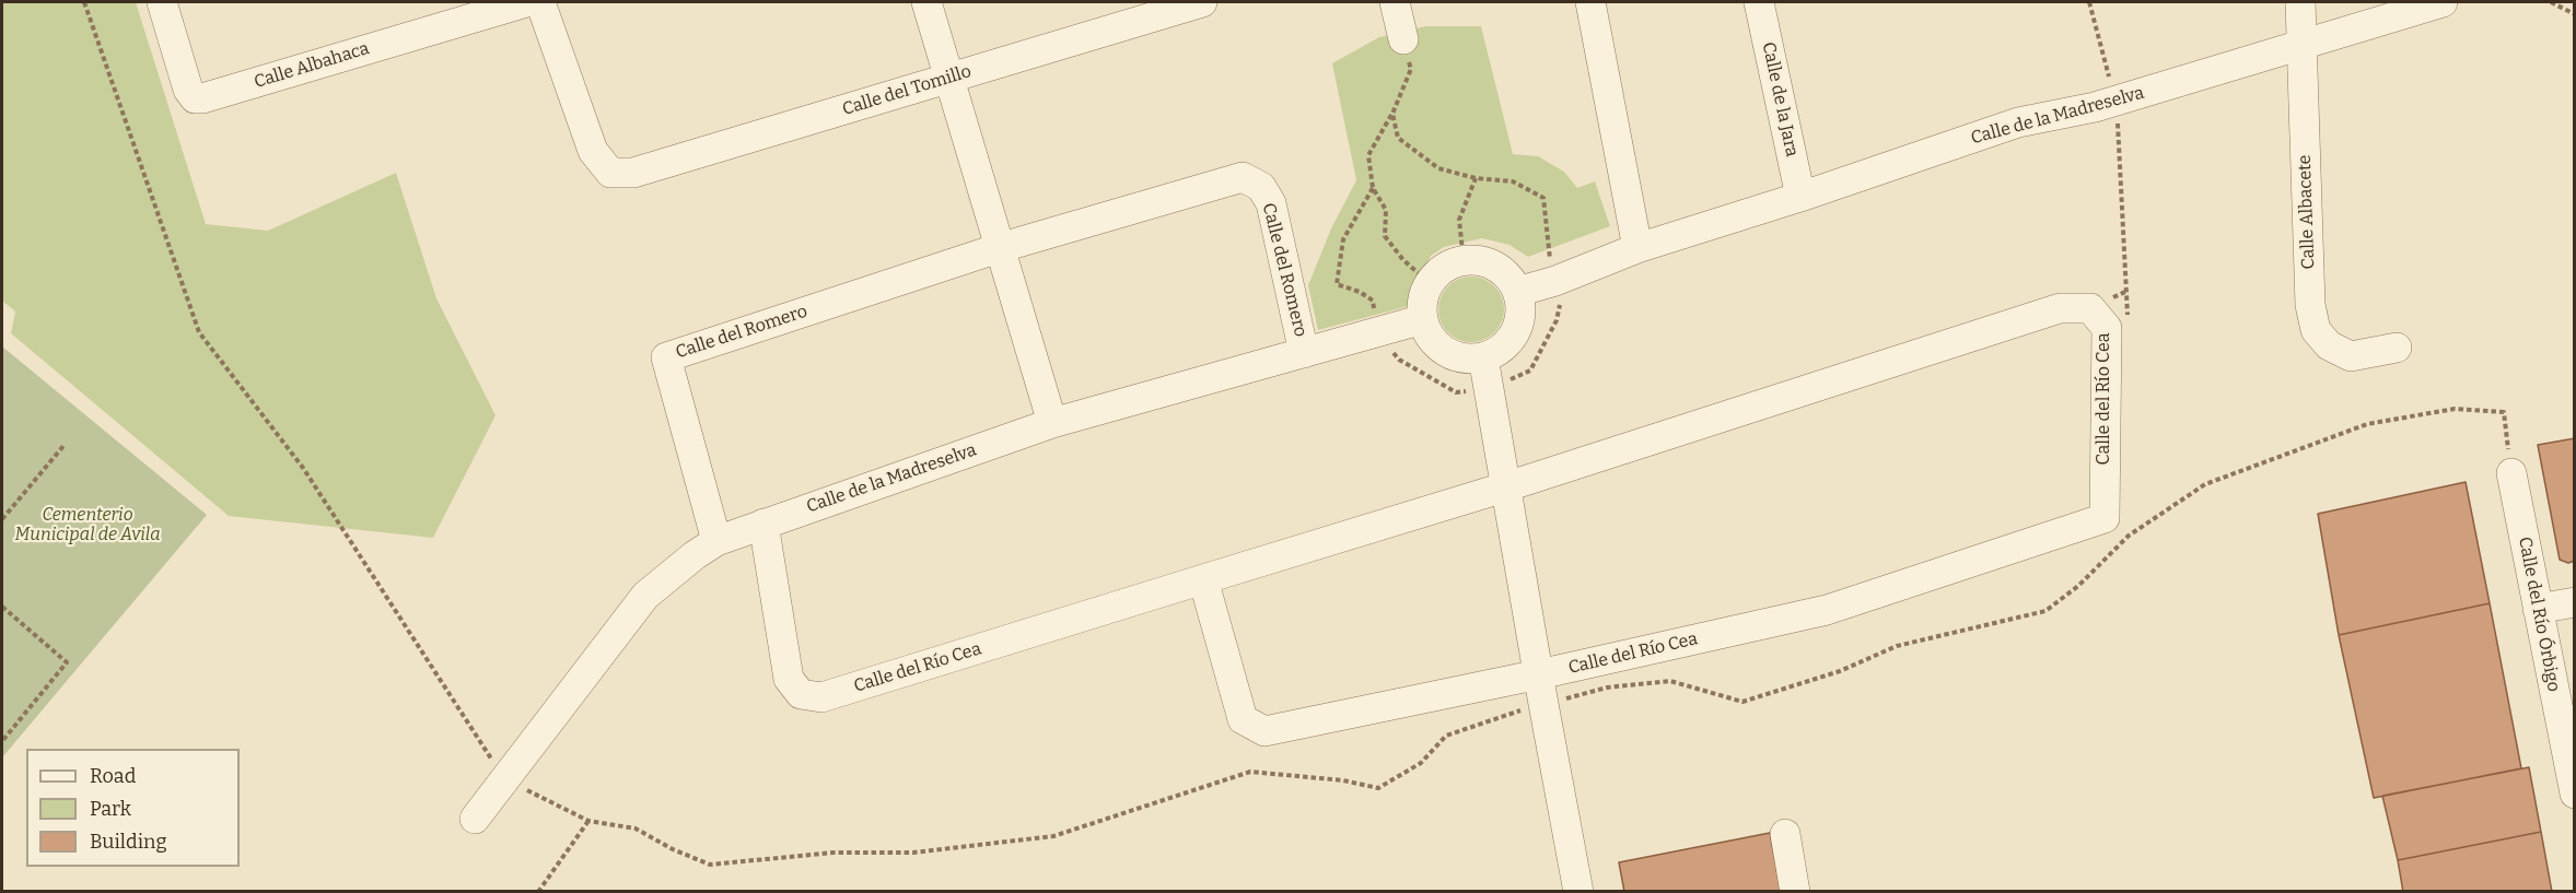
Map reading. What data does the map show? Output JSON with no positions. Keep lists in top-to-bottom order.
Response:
{
  "streets": {
    "street": [
      "Calle Albahaca",
      "Calle del Tomillo",
      "Calle de la Jara",
      "Calle de la Madreselva",
      "Calle Albacete",
      "Calle del Romero",
      "Calle del Río Cea",
      "Calle del Río Órbigo"
    ]
  },
  "crossings": [
    ["Calle de la Jara", "Calle de la Madreselva"],
    ["Calle de la Madreselva", "Calle Albacete"],
    ["Calle de la Madreselva", "Calle del Romero"],
    ["Calle de la Madreselva", "Calle del Río Cea"]
  ],
  "parks": ["Cementerio Municipal de Avila"],
  "legend": ["Road", "Park", "Building"]
}
